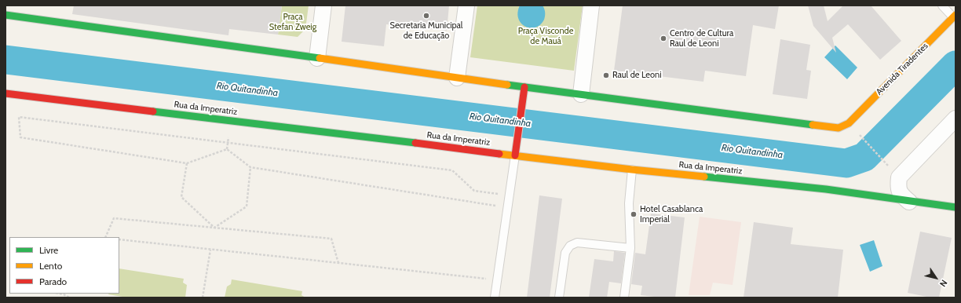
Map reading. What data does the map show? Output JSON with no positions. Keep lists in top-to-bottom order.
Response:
{
  "streets": {
    "main road": ["Avenida Tiradentes", "Rua da Imperatriz"]
  },
  "water": ["Rio Quitandinha"],
  "parks": ["Praça Stefan Zweig", "Praça Visconde de Mauá"],
  "places": [
    "Secretaria Municipal de Educação",
    "Centro de Cultura Raul de Leoni",
    "Raul de Leoni",
    "Hotel Casablanca Imperial"
  ],
  "legend": ["Livre", "Lento", "Parado"],
  "north": "bottom right"
}
